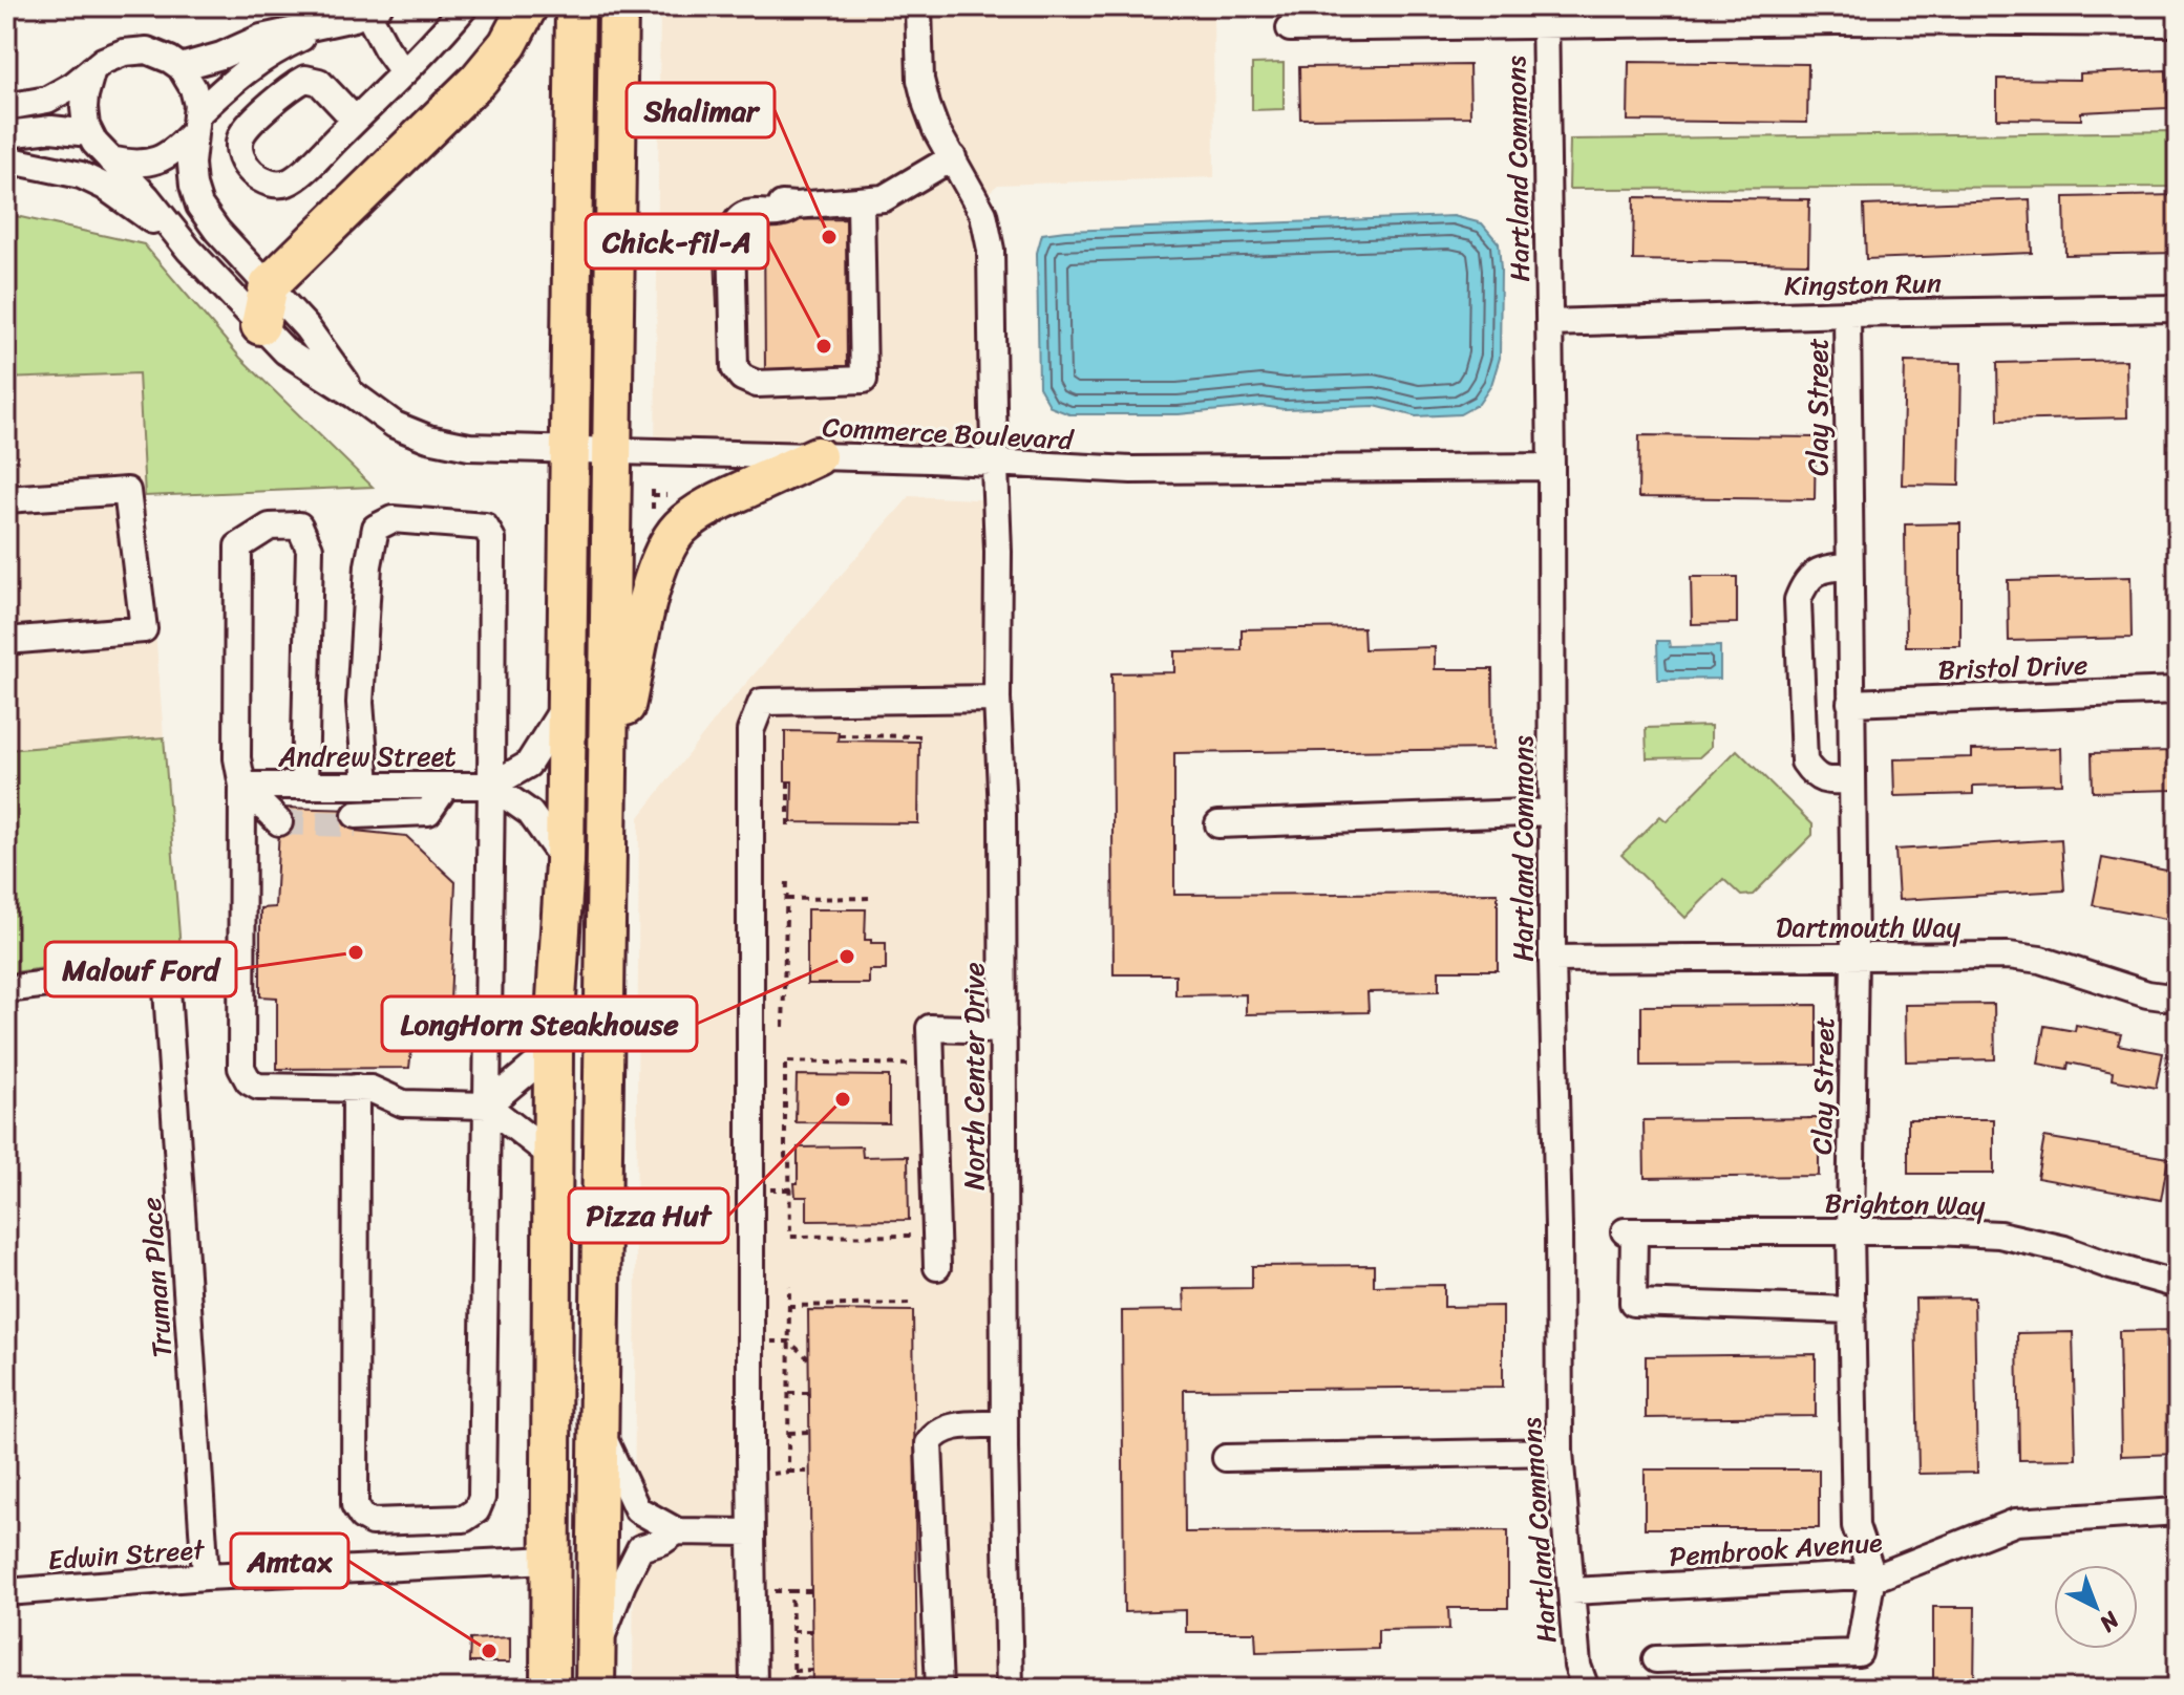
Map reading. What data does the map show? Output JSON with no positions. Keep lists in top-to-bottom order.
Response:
{
  "streets": {
    "street": [
      "Hartland Commons",
      "Kingston Run",
      "Clay Street",
      "Commerce Boulevard",
      "Bristol Drive",
      "Andrew Street",
      "Dartmouth Way",
      "North Center Drive",
      "Brighton Way",
      "Truman Place",
      "Pembrook Avenue",
      "Edwin Street"
    ]
  },
  "crossings": [
    ["Hartland Commons", "Kingston Run"],
    ["Hartland Commons", "Commerce Boulevard"],
    ["Hartland Commons", "Dartmouth Way"],
    ["Hartland Commons", "Pembrook Avenue"],
    ["Kingston Run", "Clay Street"],
    ["Clay Street", "Bristol Drive"],
    ["Clay Street", "Dartmouth Way"],
    ["Clay Street", "Brighton Way"],
    ["Clay Street", "Pembrook Avenue"],
    ["Commerce Boulevard", "North Center Drive"],
    ["Truman Place", "Edwin Street"]
  ],
  "places": [
    "Shalimar",
    "Chick-fil-A",
    "Malouf Ford",
    "LongHorn Steakhouse",
    "Pizza Hut",
    "Amtax"
  ],
  "north": "bottom right"
}
